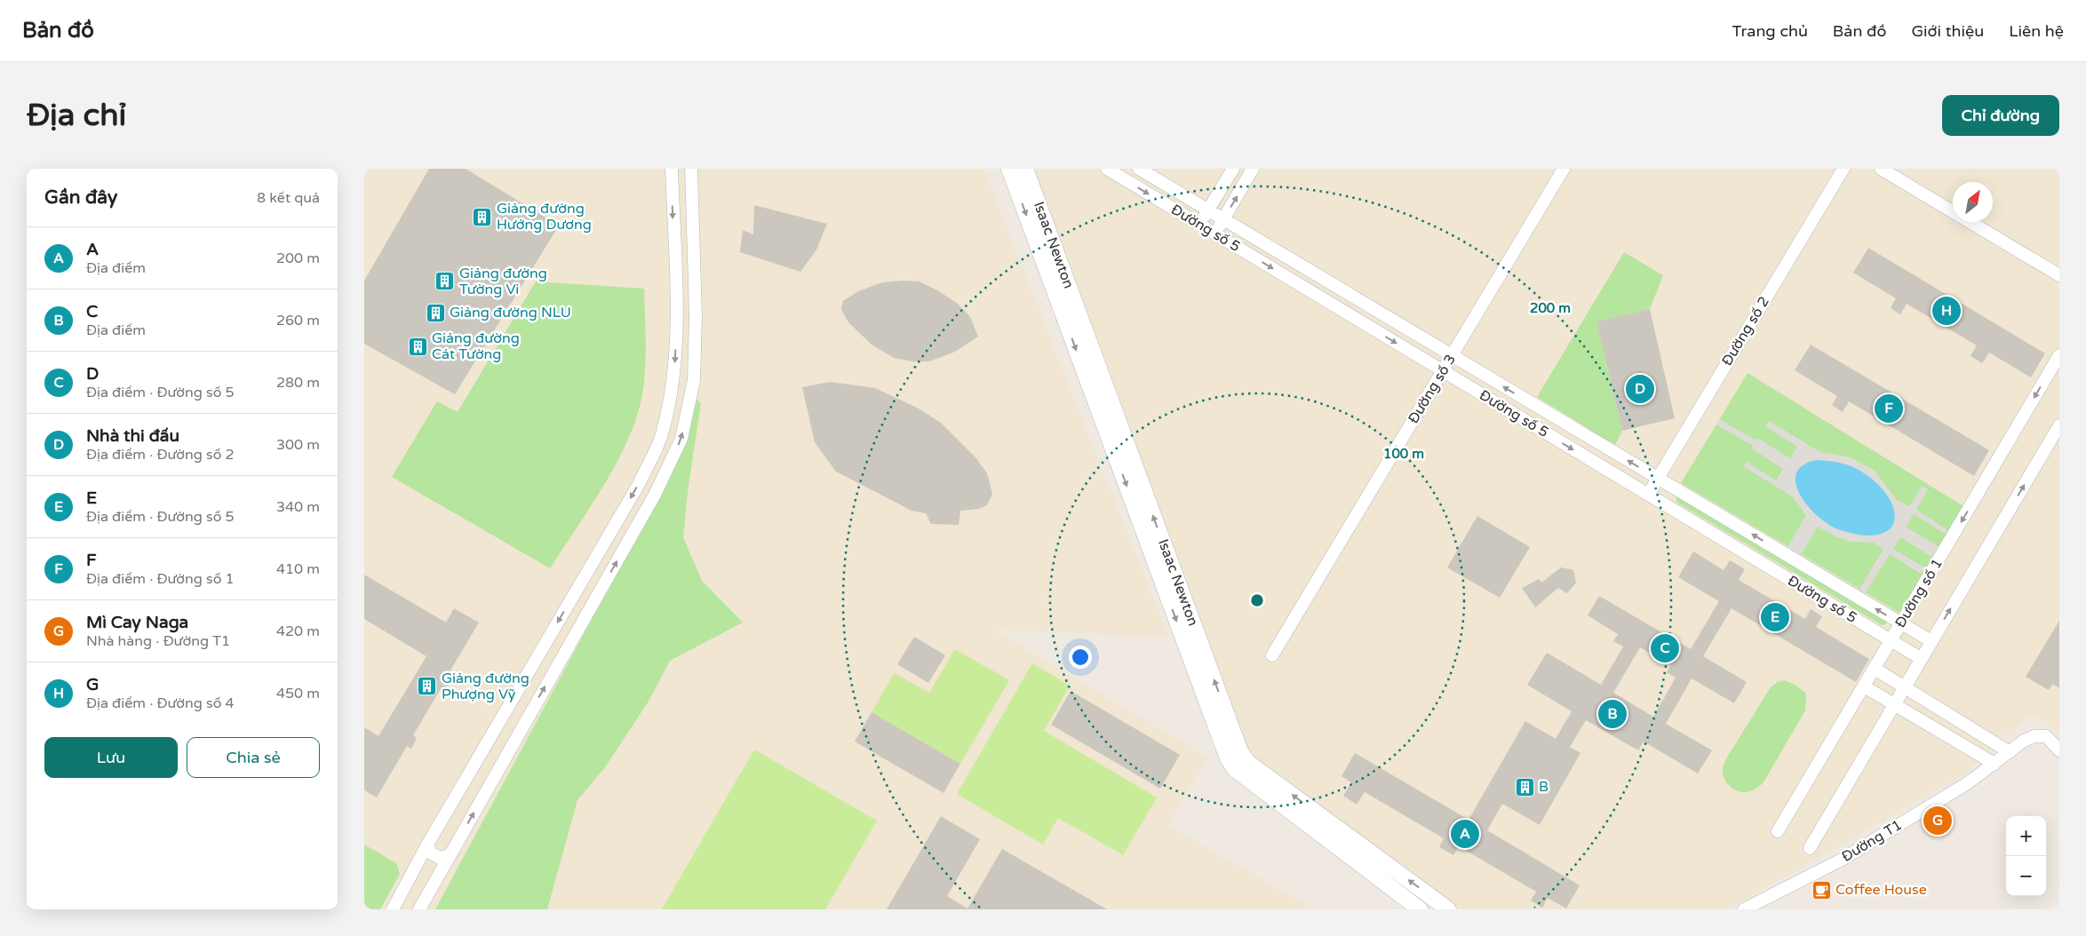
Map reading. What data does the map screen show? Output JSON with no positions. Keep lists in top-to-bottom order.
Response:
{
  "streets": {
    "street": [
      "Đường số 5",
      "Isaac Newton",
      "Đường số 2",
      "Đường số 3",
      "Đường số 1",
      "Đường T1"
    ]
  },
  "crossings": [
    ["Đường số 5", "Đường số 2"],
    ["Đường số 5", "Đường số 3"],
    ["Đường số 5", "Đường số 1"]
  ],
  "places": {
    "building": [
      "Giảng đường Hướng Dương",
      "Giảng đường Tường Vi",
      "Giảng đường NLU",
      "Giảng đường Cát Tường",
      "Giảng đường Phượng Vỹ",
      "B"
    ],
    "cafe": ["Coffee House"]
  },
  "north": "top right",
  "page": {
    "header": "Bản đồ",
    "nav": [
      "Trang chủ",
      "Bản đồ",
      "Giới thiệu",
      "Liên hệ"
    ],
    "buttons": [
      "Chỉ đường",
      ["Lưu", "Chia sẻ"]
    ],
    "title": "Địa chỉ",
    "heading": ["Gần đây", "8 kết quả"],
    "list": [
      {
        "mark": "A",
        "name": "A",
        "note": "Địa điểm",
        "value": "200 m"
      },
      {
        "mark": "B",
        "name": "C",
        "note": "Địa điểm",
        "value": "260 m"
      },
      {
        "mark": "C",
        "name": "D",
        "note": "Địa điểm · Đường số 5",
        "value": "280 m"
      },
      {
        "mark": "D",
        "name": "Nhà thi đấu",
        "note": "Địa điểm · Đường số 2",
        "value": "300 m"
      },
      {
        "mark": "E",
        "name": "E",
        "note": "Địa điểm · Đường số 5",
        "value": "340 m"
      },
      {
        "mark": "F",
        "name": "F",
        "note": "Địa điểm · Đường số 1",
        "value": "410 m"
      },
      {
        "mark": "G",
        "name": "Mì Cay Naga",
        "note": "Nhà hàng · Đường T1",
        "value": "420 m"
      },
      {
        "mark": "H",
        "name": "G",
        "note": "Địa điểm · Đường số 4",
        "value": "450 m"
      }
    ],
    "pins": [
      "H",
      "D",
      "F",
      "E",
      "C",
      "B",
      "G",
      "A"
    ],
    "map_buttons": ["+", "−"]
  },
  "rings": ["200 m", "100 m"]
}
